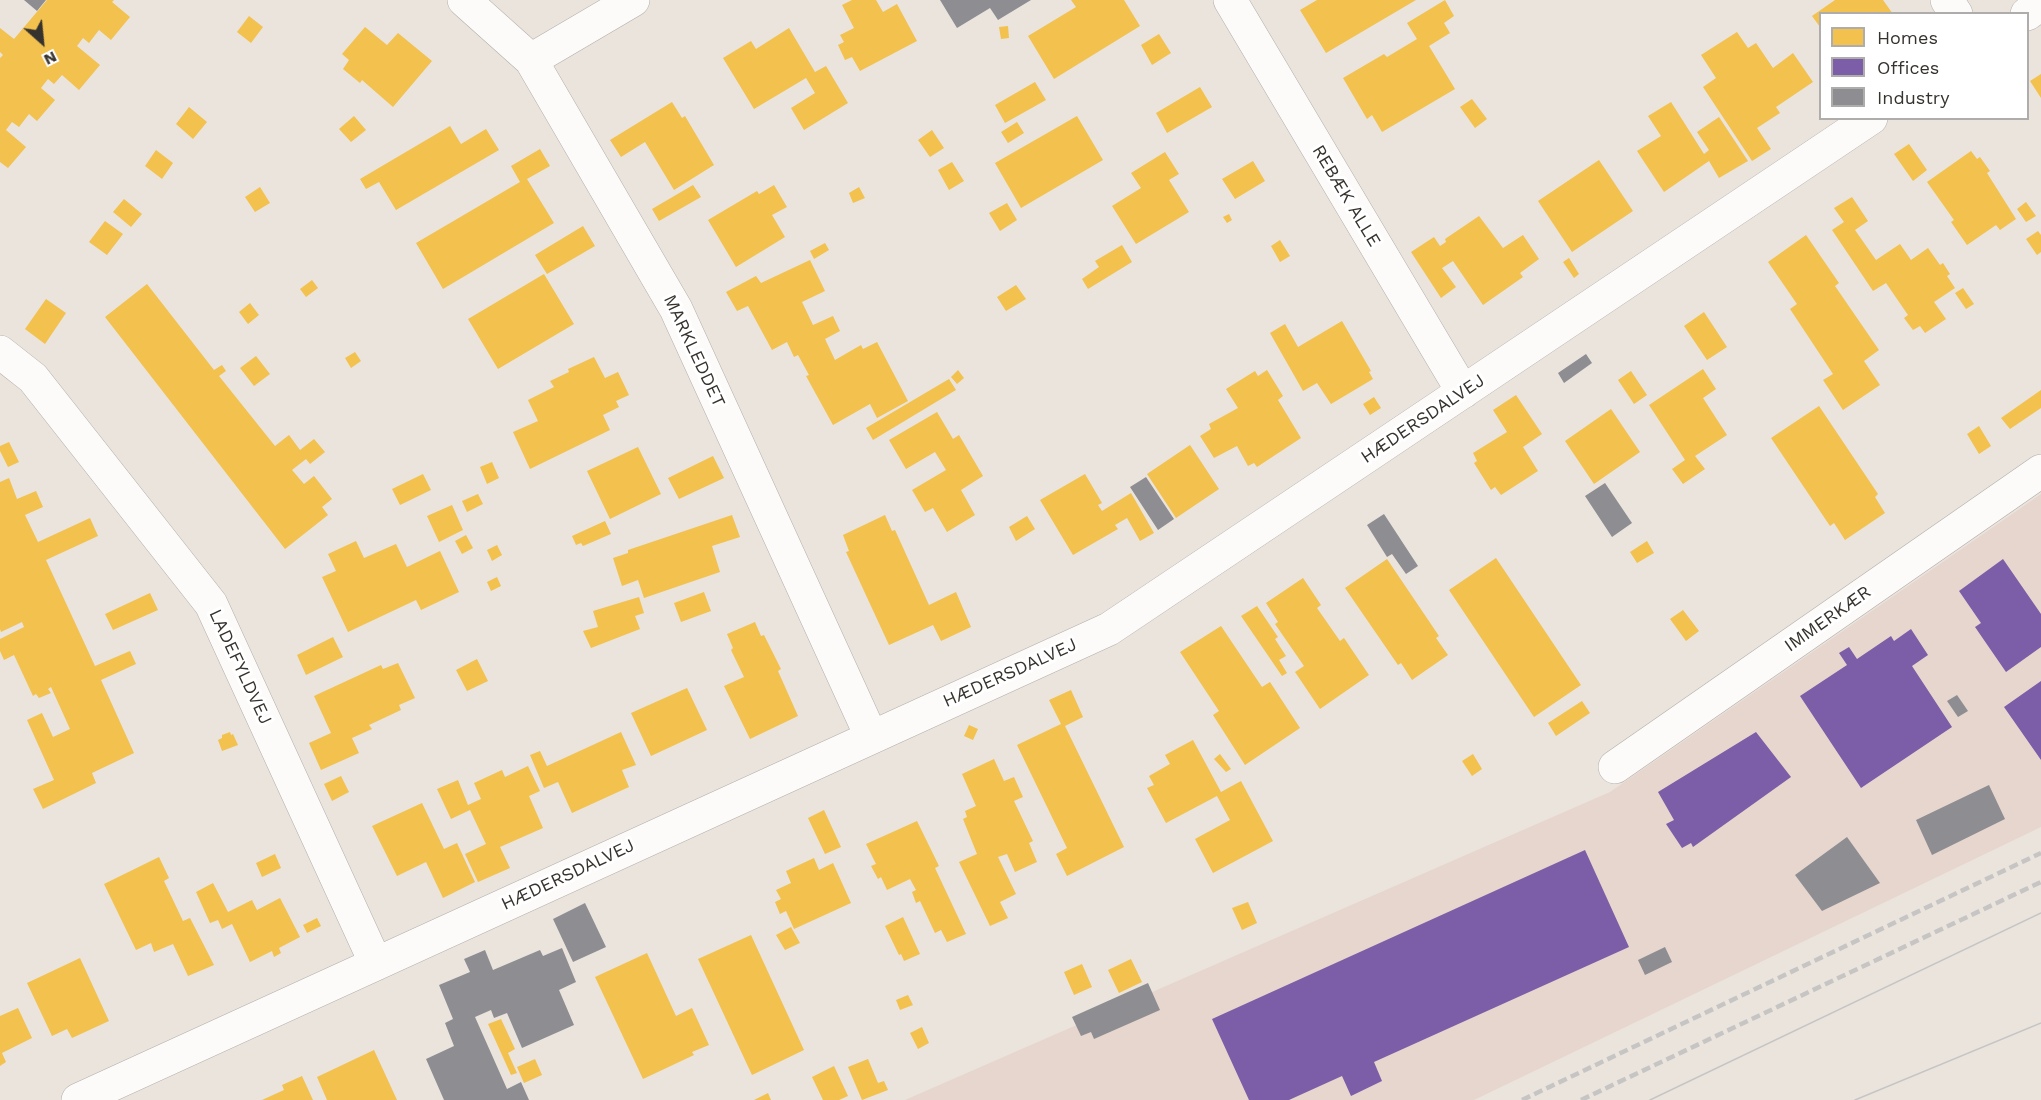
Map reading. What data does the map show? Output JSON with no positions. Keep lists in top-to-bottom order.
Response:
{
  "streets": {
    "street": [
      "REBÆK ALLE",
      "MARKLEDDET",
      "HÆDERSDALVEJ",
      "IMMERKÆR",
      "LADEFYLDVEJ"
    ]
  },
  "crossings": [
    ["REBÆK ALLE", "HÆDERSDALVEJ"],
    ["MARKLEDDET", "HÆDERSDALVEJ"],
    ["HÆDERSDALVEJ", "LADEFYLDVEJ"]
  ],
  "legend": ["Homes", "Offices", "Industry"],
  "north": "bottom right"
}
